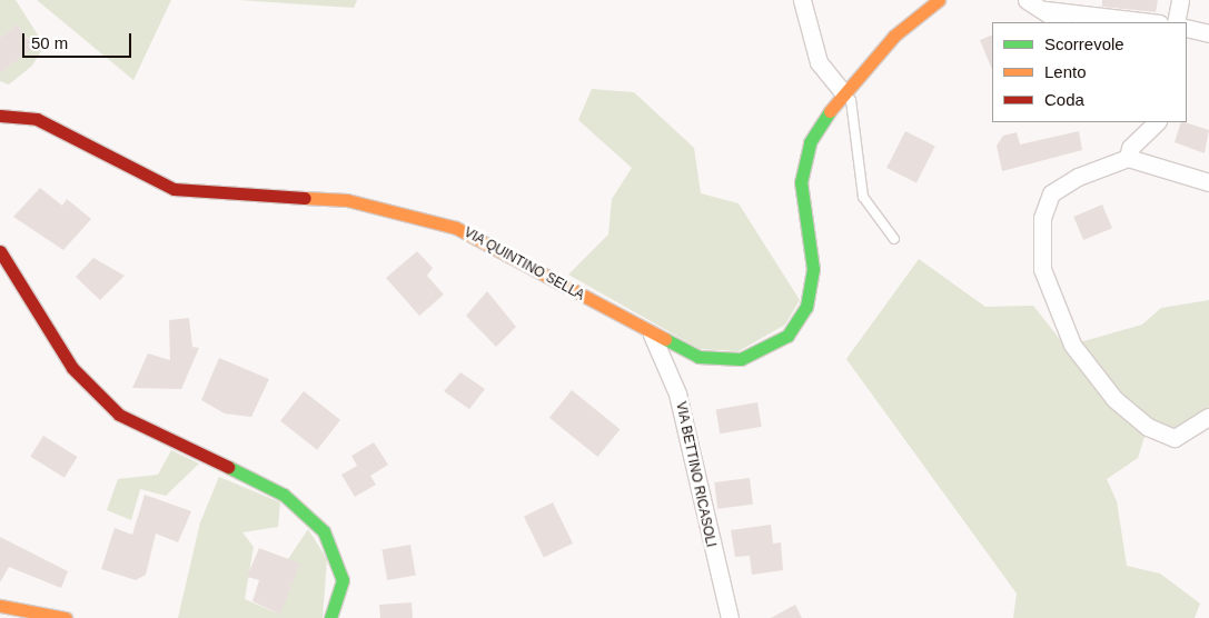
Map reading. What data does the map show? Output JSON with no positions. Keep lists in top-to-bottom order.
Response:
{
  "streets": {
    "street": ["VIA QUINTINO SELLA", "VIA BETTINO RICASOLI"]
  },
  "crossings": [
    ["VIA QUINTINO SELLA", "VIA BETTINO RICASOLI"]
  ],
  "legend": ["Scorrevole", "Lento", "Coda"],
  "scale_bar": "50 m"
}
